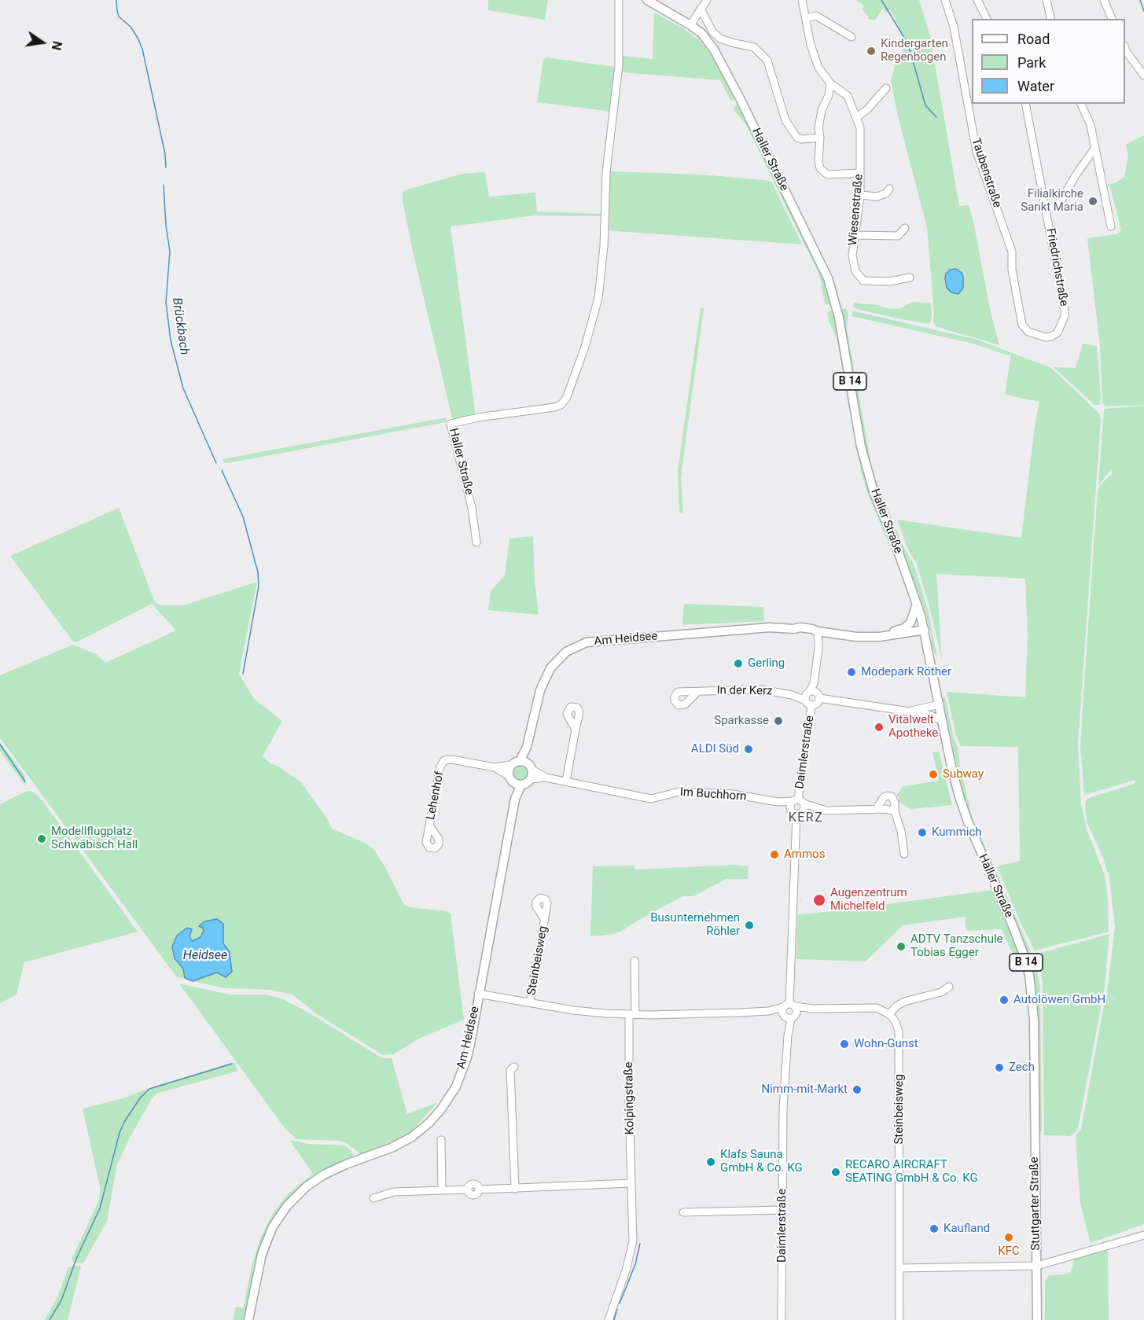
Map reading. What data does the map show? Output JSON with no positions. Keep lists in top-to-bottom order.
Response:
{
  "streets": {
    "main road": [
      "Haller Straße",
      "B 14",
      "Am Heidsee",
      "Stuttgarter Straße"
    ],
    "street": [
      "Taubenstraße",
      "Wiesenstraße",
      "Friedrichstraße",
      "In der Kerz",
      "Daimlerstraße",
      "Im Buchhorn",
      "Lehenhof",
      "Steinbeisweg",
      "Kolpingstraße"
    ]
  },
  "crossings": [
    ["Haller Straße", "Stuttgarter Straße"],
    ["Taubenstraße", "Friedrichstraße"],
    ["Am Heidsee", "Im Buchhorn"],
    ["Am Heidsee", "Lehenhof"],
    ["Am Heidsee", "Steinbeisweg"],
    ["In der Kerz", "Daimlerstraße"],
    ["Daimlerstraße", "Im Buchhorn"],
    ["Daimlerstraße", "Steinbeisweg"],
    ["Im Buchhorn", "Lehenhof"],
    ["Steinbeisweg", "Kolpingstraße"]
  ],
  "districts": ["KERZ"],
  "water": ["Brückbach", "Heidsee"],
  "places": [
    "Kindergarten Regenbogen",
    "Filialkirche Sankt Maria",
    "Gerling",
    "Modepark Röther",
    "Sparkasse",
    "Vitalwelt Apotheke",
    "ALDI Süd",
    "Subway",
    "Kummich",
    "Modellflugplatz Schwäbisch Hall",
    "Ammos",
    "Augenzentrum Michelfeld",
    "Busunternehmen Röhler",
    "ADTV Tanzschule Tobias Egger",
    "Autolöwen GmbH",
    "Wohn-Gunst",
    "Zech",
    "Nimm-mit-Markt",
    "Klafs Sauna GmbH & Co. KG",
    "RECARO AIRCRAFT SEATING GmbH & Co. KG",
    "Kaufland",
    "KFC"
  ],
  "legend": ["Road", "Park", "Water"],
  "north": "right"
}
